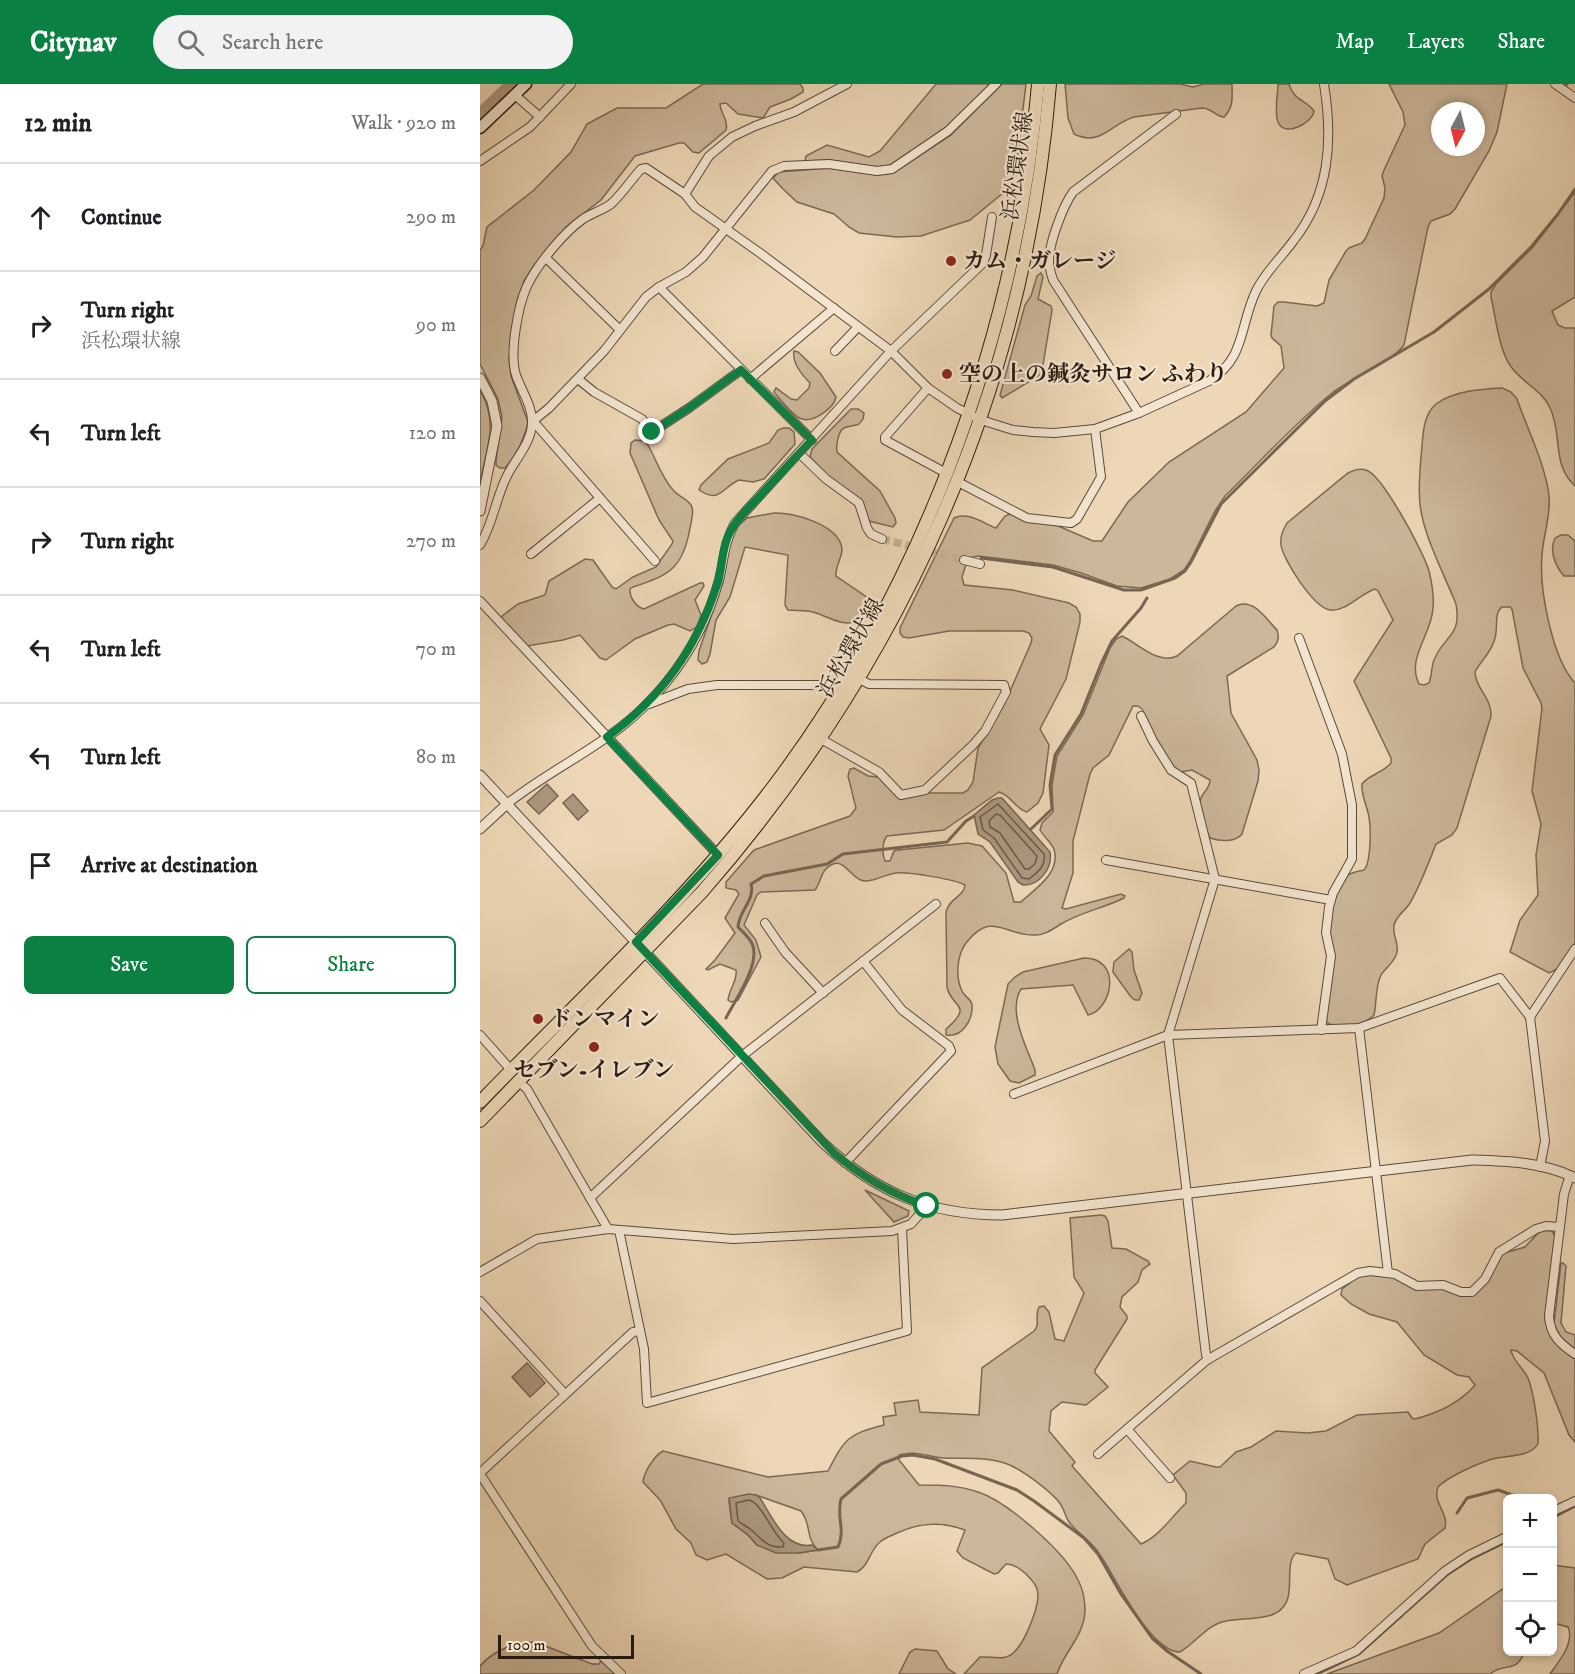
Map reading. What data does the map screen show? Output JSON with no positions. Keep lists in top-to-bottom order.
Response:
{
  "streets": {
    "main road": ["浜松環状線"]
  },
  "places": [
    "カム・ガレージ",
    "空の上の鍼灸サロン ふわり",
    "ドンマイン",
    "セブン-イレブン"
  ],
  "scale_bar": "100 m",
  "north": "bottom",
  "page": {
    "header": "Citynav",
    "search": "Search here",
    "nav": ["Map", "Layers", "Share"],
    "heading": ["12 min", "Walk · 920 m"],
    "list": [
      ["Continue", "290 m"],
      ["Turn right", "浜松環状線", "90 m"],
      ["Turn left", "120 m"],
      ["Turn right", "270 m"],
      ["Turn left", "70 m"],
      ["Turn left", "80 m"],
      "Arrive at destination"
    ],
    "buttons": ["Save", "Share"],
    "map_buttons": ["+", "−"],
    "scale": "100 m"
  }
}
